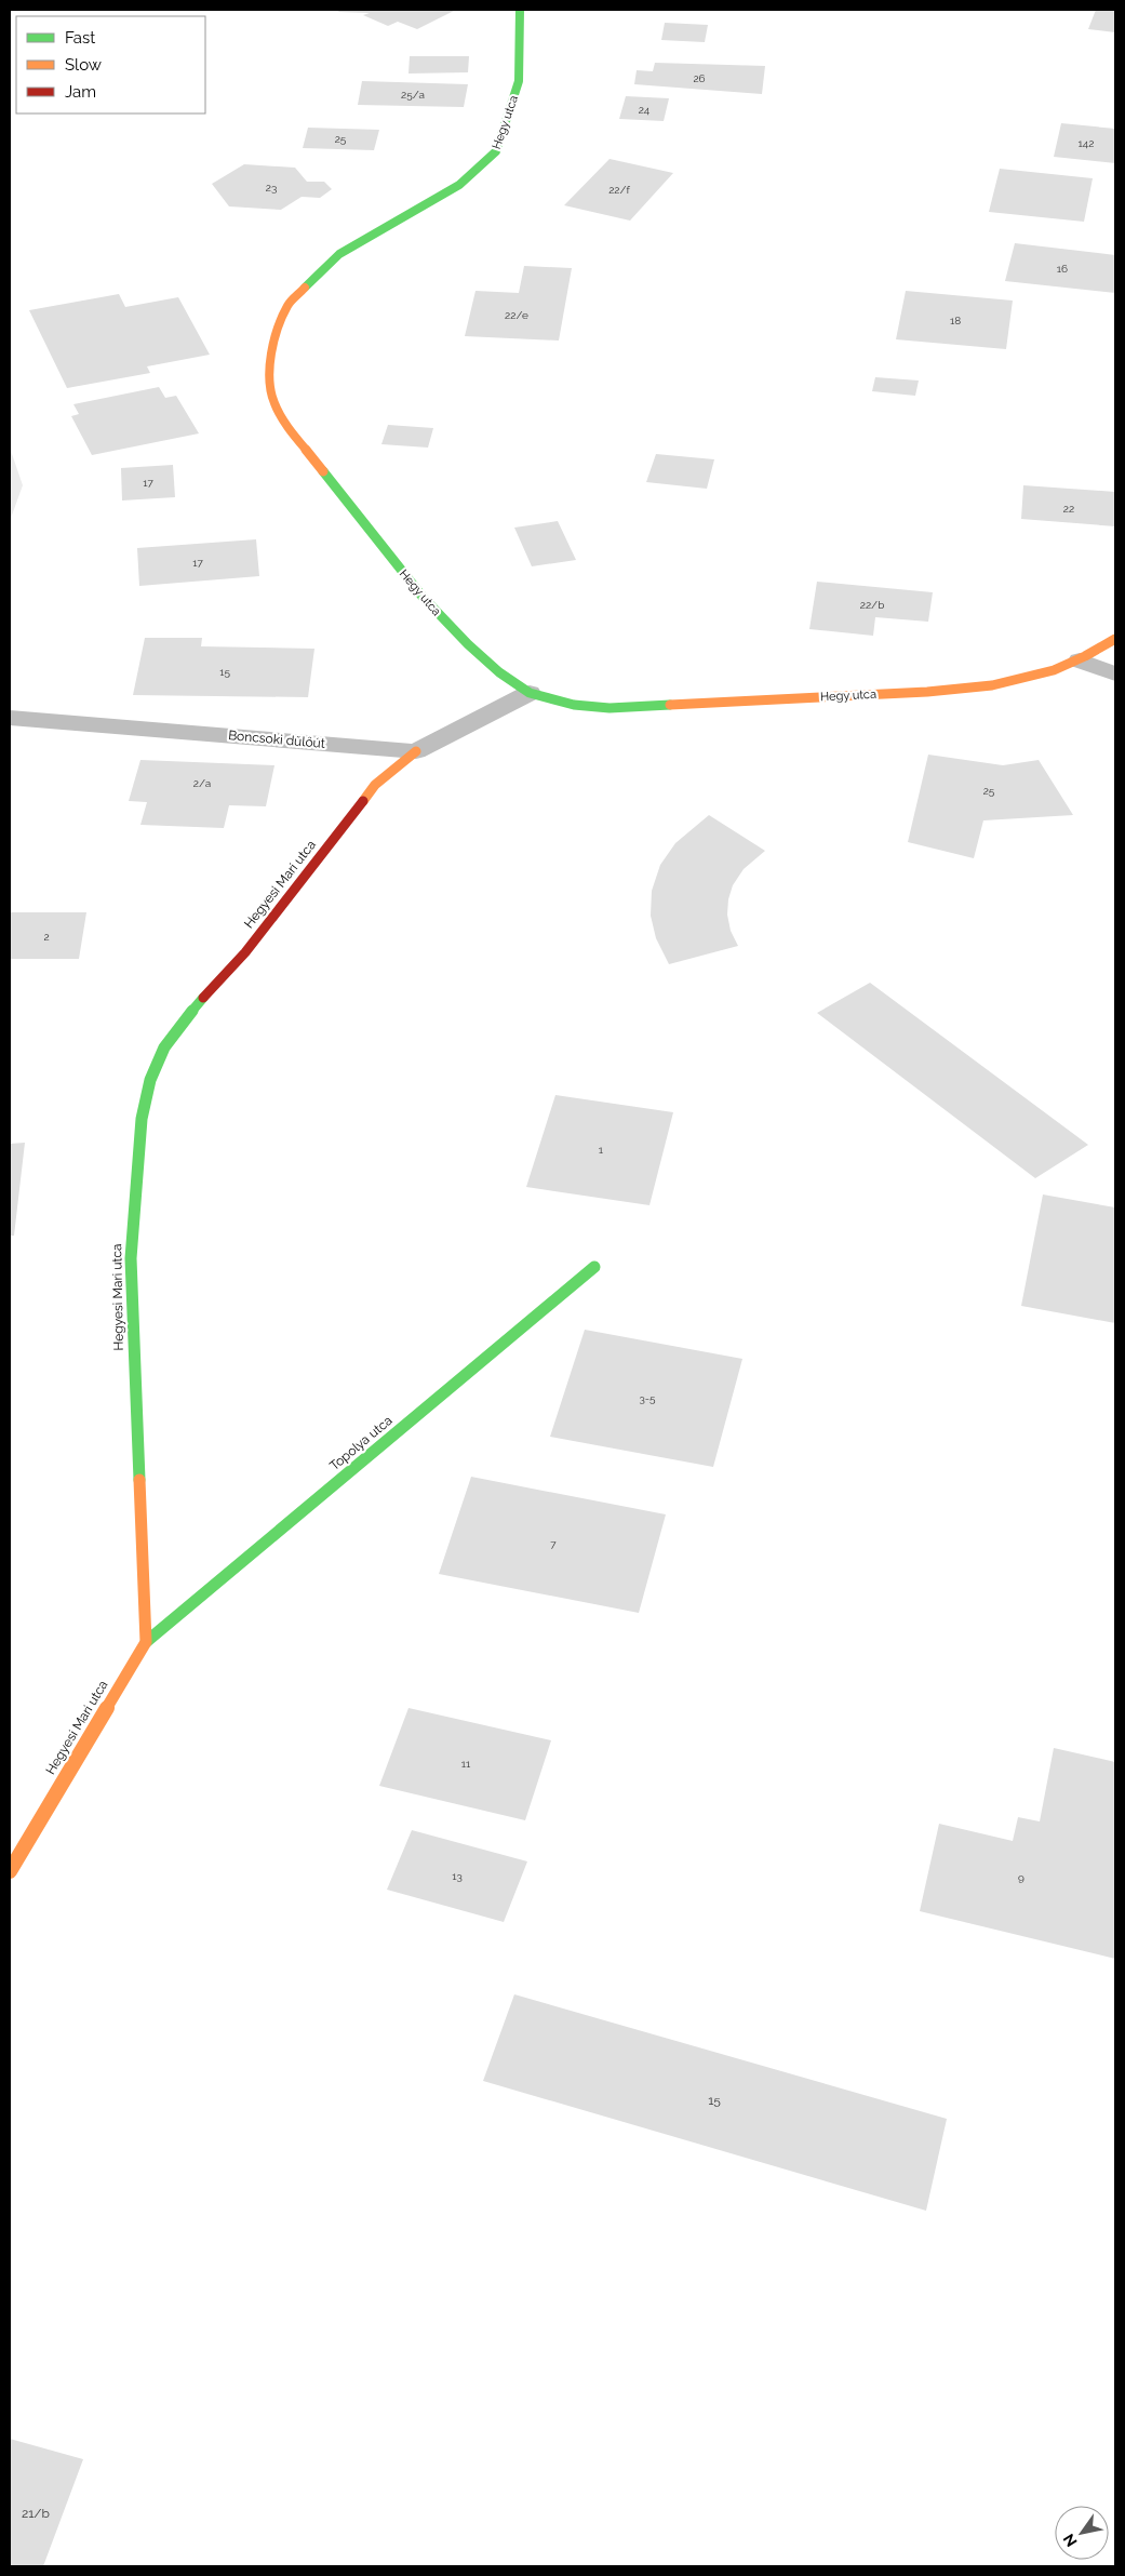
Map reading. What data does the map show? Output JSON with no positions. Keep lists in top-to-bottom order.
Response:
{
  "streets": {
    "street": [
      "Hegy utca",
      "Boncsoki dűlőút",
      "Hegyesi Mari utca",
      "Topolya utca"
    ]
  },
  "crossings": [
    ["Boncsoki dűlőút", "Hegyesi Mari utca"],
    ["Hegyesi Mari utca", "Topolya utca"]
  ],
  "house_numbers": [
    "26",
    "25/a",
    "24",
    "25",
    "142",
    "23",
    "22/f",
    "16",
    "22/e",
    "18",
    "17",
    "22",
    "17",
    "22/b",
    "15",
    "2/a",
    "25",
    "2",
    "1",
    "3-5",
    "7",
    "11",
    "13",
    "9",
    "15",
    "21/b"
  ],
  "legend": ["Fast", "Slow", "Jam"],
  "north": "bottom left"
}
